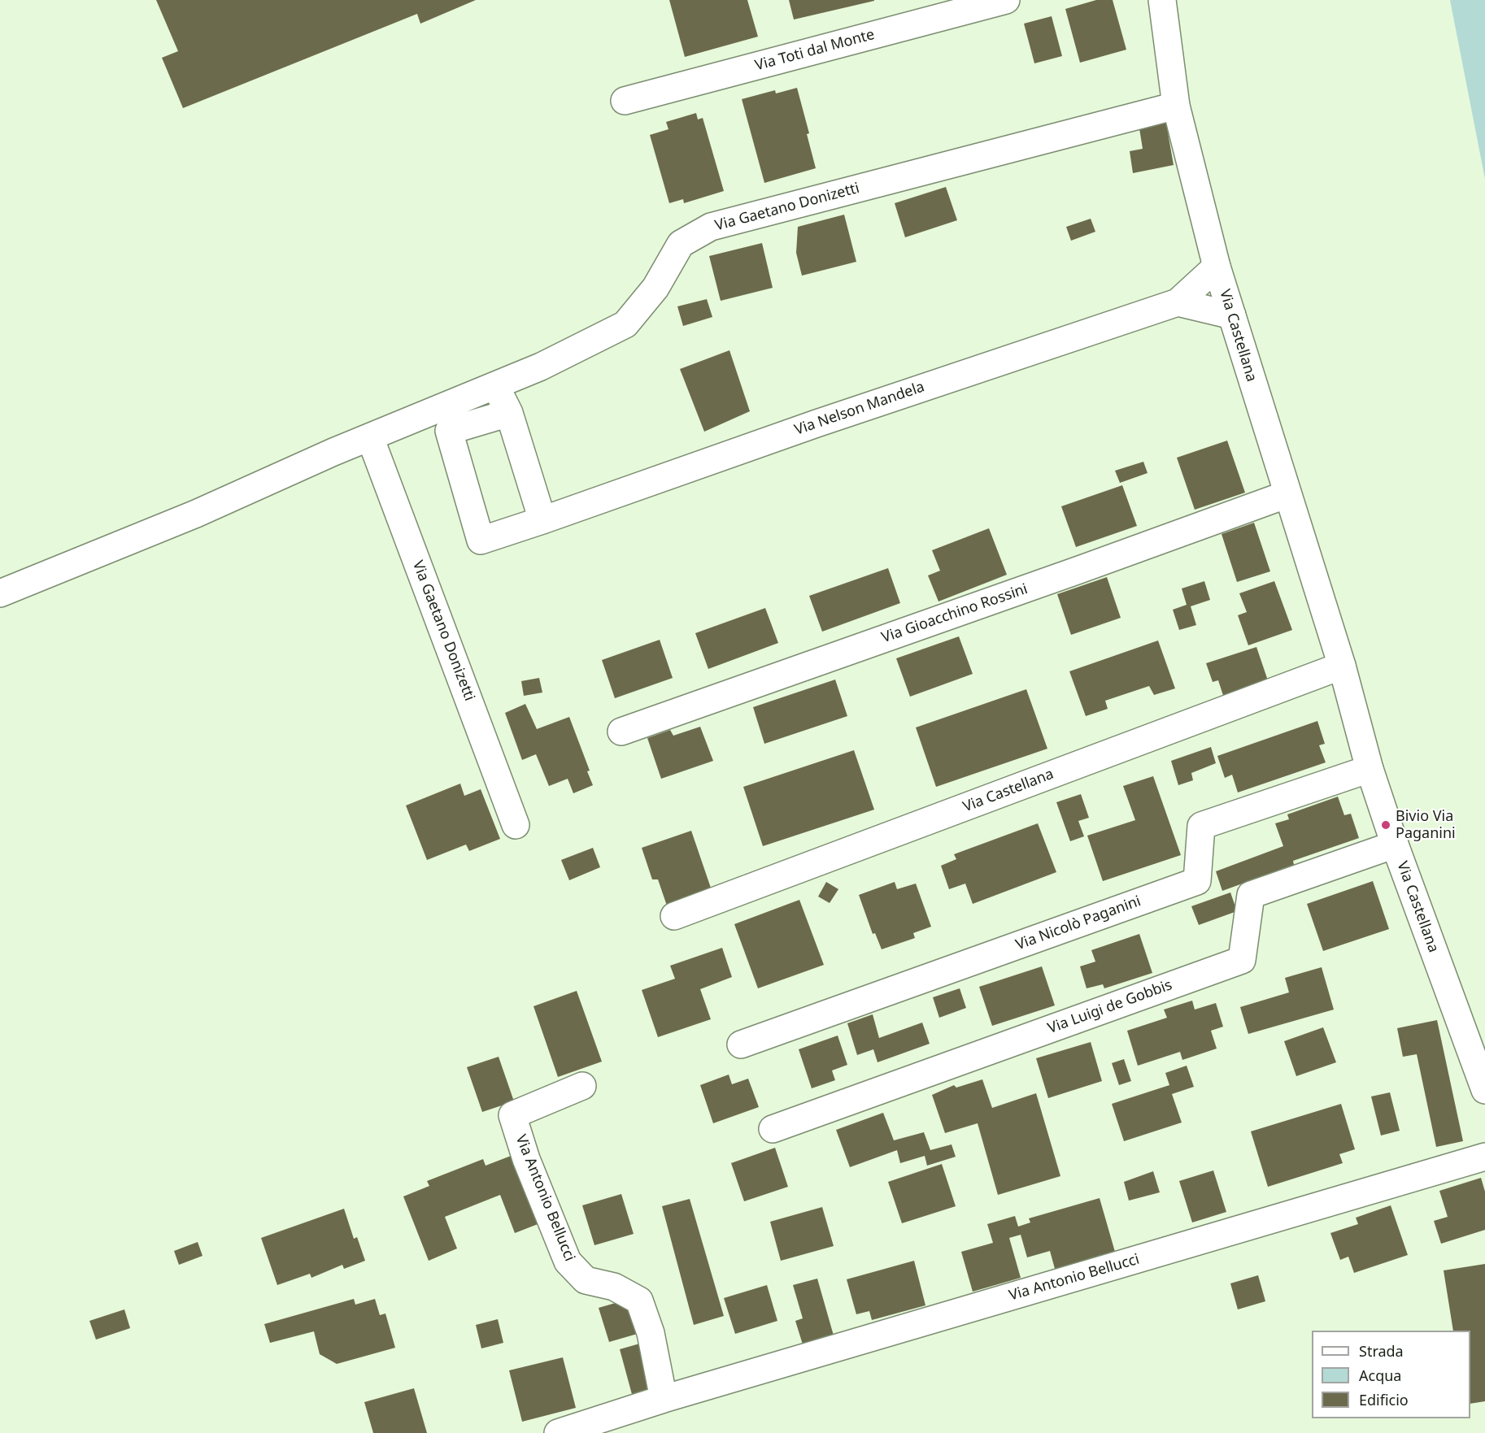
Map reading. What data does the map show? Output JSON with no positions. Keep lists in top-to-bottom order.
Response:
{
  "streets": {
    "street": [
      "Via Toti dal Monte",
      "Via Gaetano Donizetti",
      "Via Castellana",
      "Via Nelson Mandela",
      "Via Gioacchino Rossini",
      "Via Nicolò Paganini",
      "Via Luigi de Gobbis",
      "Via Antonio Bellucci"
    ]
  },
  "crossings": [
    ["Via Gaetano Donizetti", "Via Castellana"],
    ["Via Castellana", "Via Nelson Mandela"],
    ["Via Castellana", "Via Gioacchino Rossini"],
    ["Via Castellana", "Via Nicolò Paganini"],
    ["Via Castellana", "Via Luigi de Gobbis"]
  ],
  "places": ["Bivio Via Paganini"],
  "legend": ["Strada", "Acqua", "Edificio"]
}
